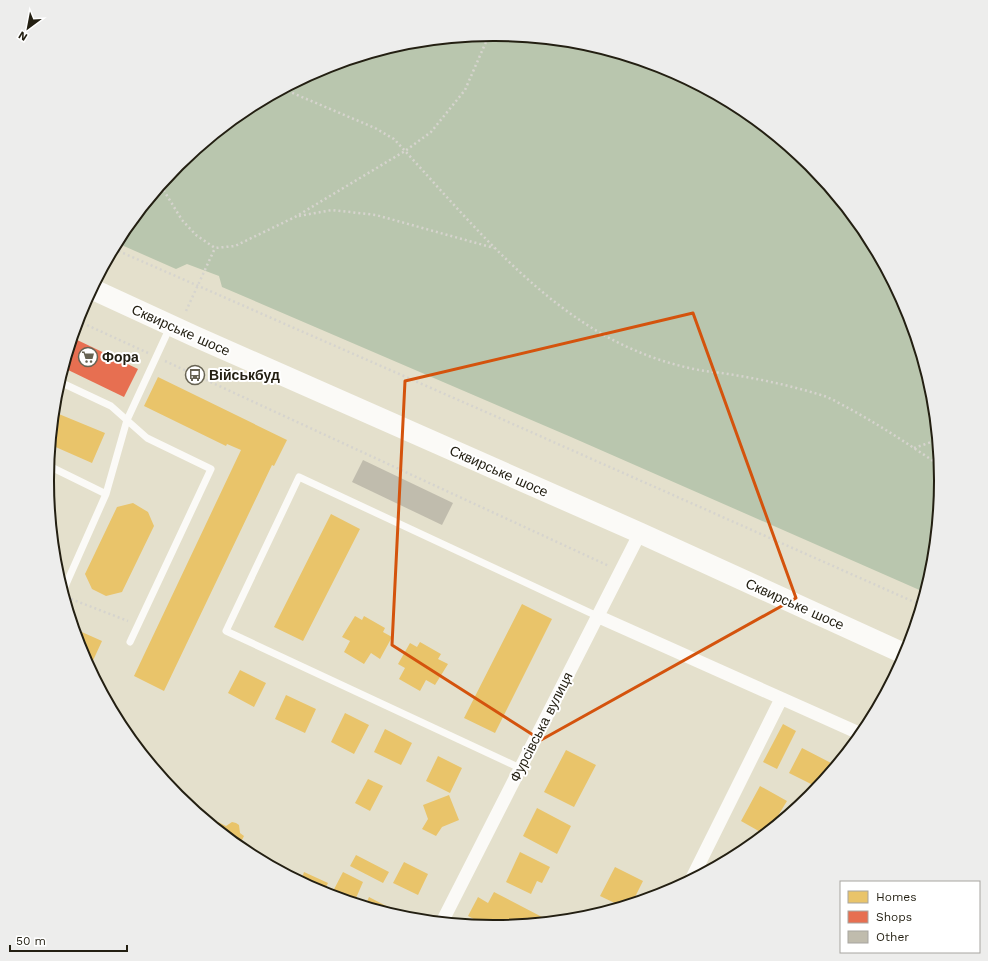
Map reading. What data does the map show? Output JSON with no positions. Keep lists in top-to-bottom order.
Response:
{
  "streets": {
    "main road": ["Сквирське шосе"],
    "street": ["Фурсівська вулиця"]
  },
  "crossings": [
    ["Сквирське шосе", "Фурсівська вулиця"]
  ],
  "places": {
    "supermarket": ["Фора"],
    "bus stop": ["Військбуд"]
  },
  "legend": ["Homes", "Shops", "Other"],
  "scale_bar": "50 m",
  "north": "bottom left"
}
